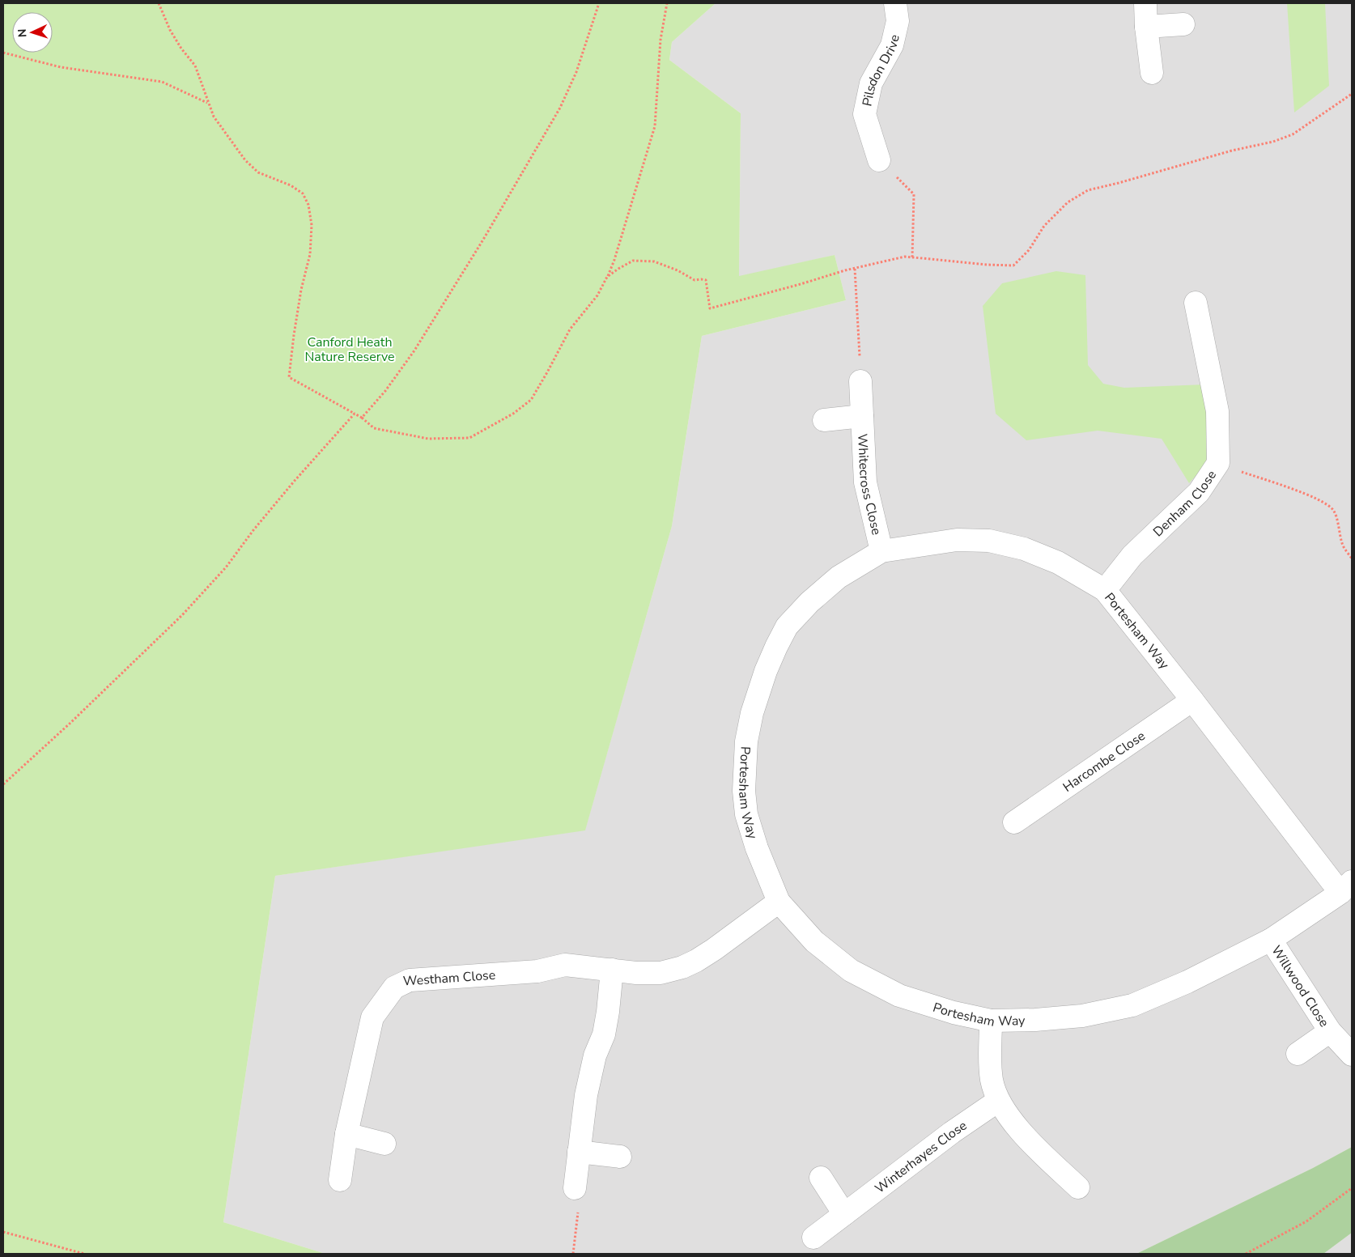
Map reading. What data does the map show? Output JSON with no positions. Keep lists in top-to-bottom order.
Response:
{
  "streets": {
    "street": [
      "Pilsdon Drive",
      "Whitecross Close",
      "Denham Close",
      "Portesham Way",
      "Harcombe Close",
      "Westham Close",
      "Willwood Close",
      "Winterhayes Close"
    ]
  },
  "crossings": [
    ["Whitecross Close", "Portesham Way"],
    ["Denham Close", "Portesham Way"],
    ["Portesham Way", "Harcombe Close"],
    ["Portesham Way", "Westham Close"],
    ["Portesham Way", "Willwood Close"]
  ],
  "parks": ["Canford Heath Nature Reserve"],
  "north": "left"
}
